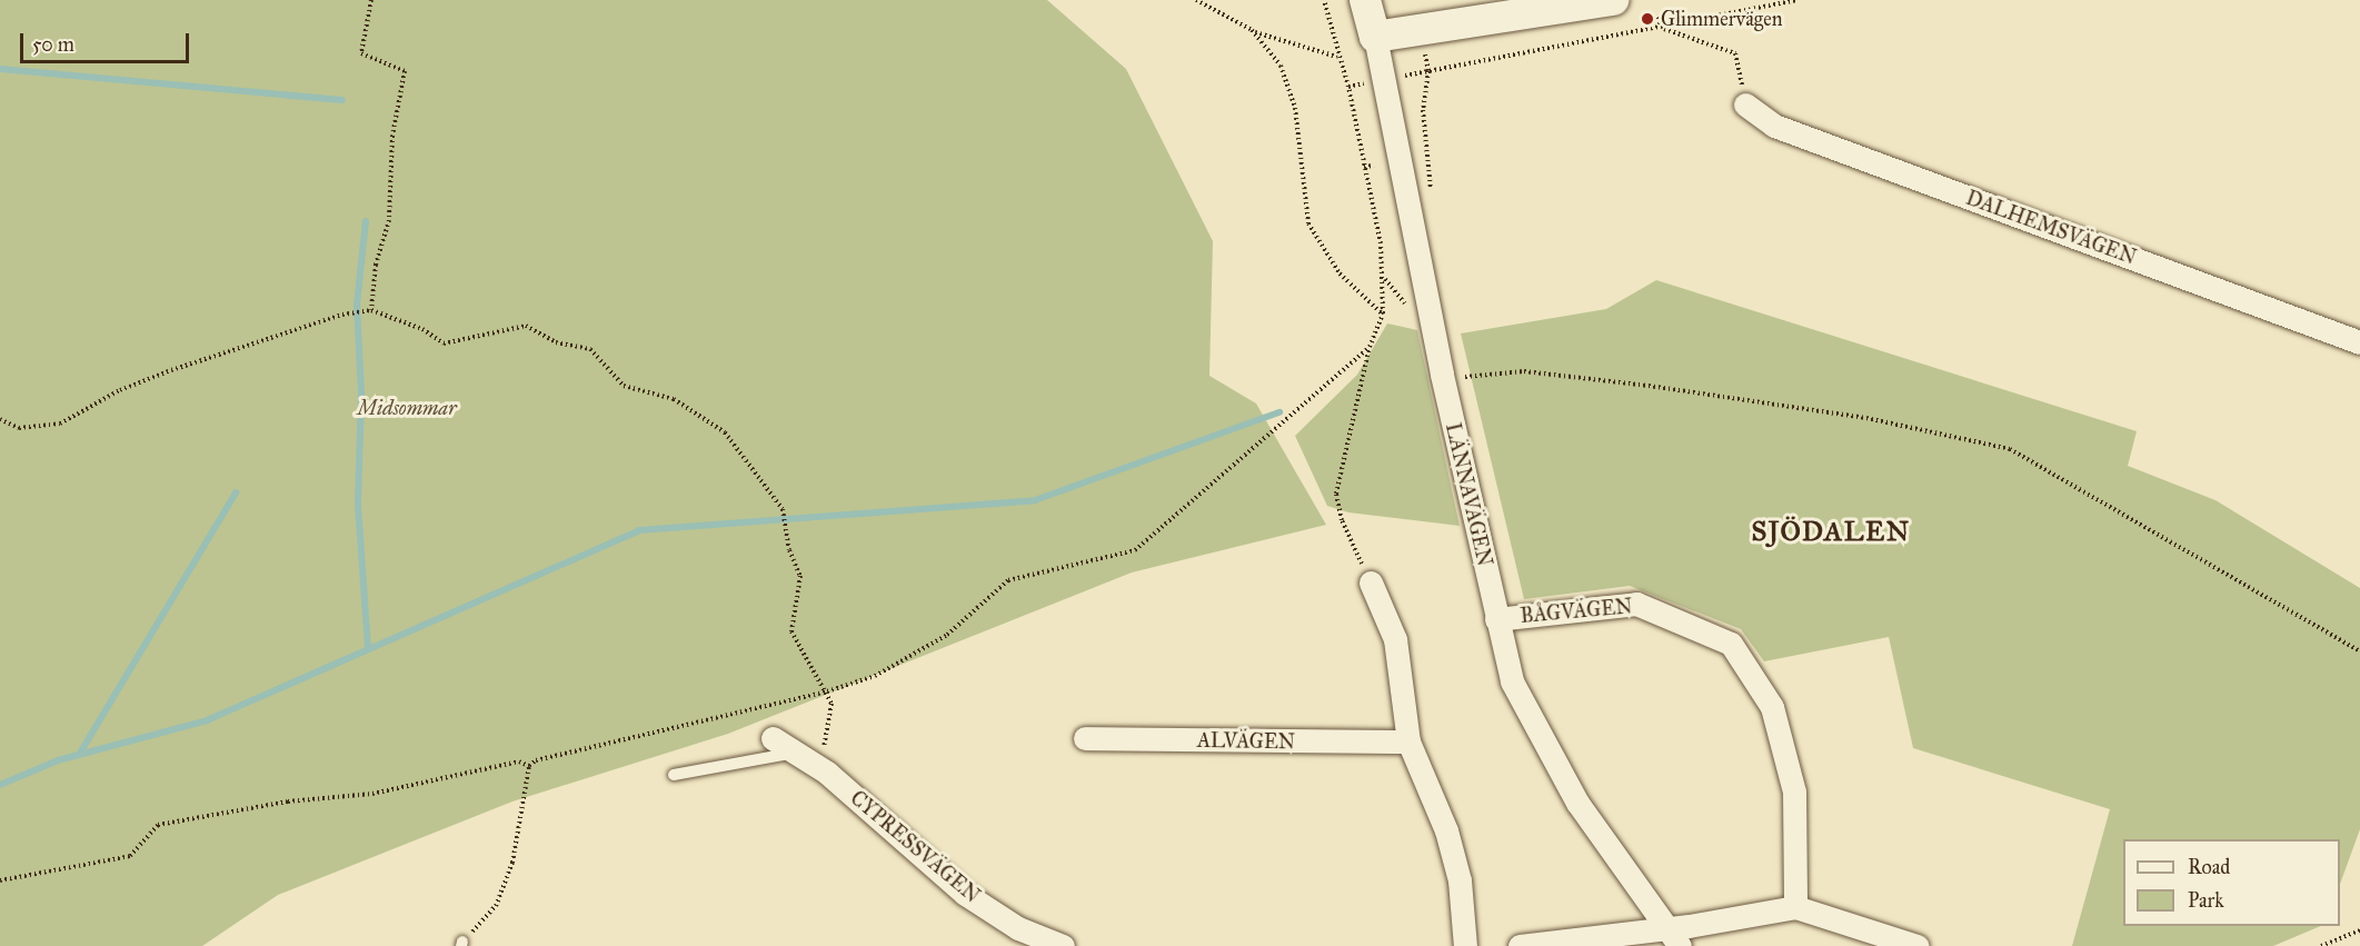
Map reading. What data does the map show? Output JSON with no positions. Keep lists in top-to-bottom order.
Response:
{
  "streets": {
    "main road": ["LÄNNAVÄGEN"],
    "street": [
      "DALHEMSVÄGEN",
      "BÅGVÄGEN",
      "ALVÄGEN",
      "CYPRESSVÄGEN"
    ]
  },
  "crossings": [
    ["LÄNNAVÄGEN", "BÅGVÄGEN"]
  ],
  "districts": ["SJÖDALEN"],
  "parks": ["Midsommar"],
  "places": ["Glimmervägen"],
  "legend": ["Road", "Park"],
  "scale_bar": "50 m"
}
